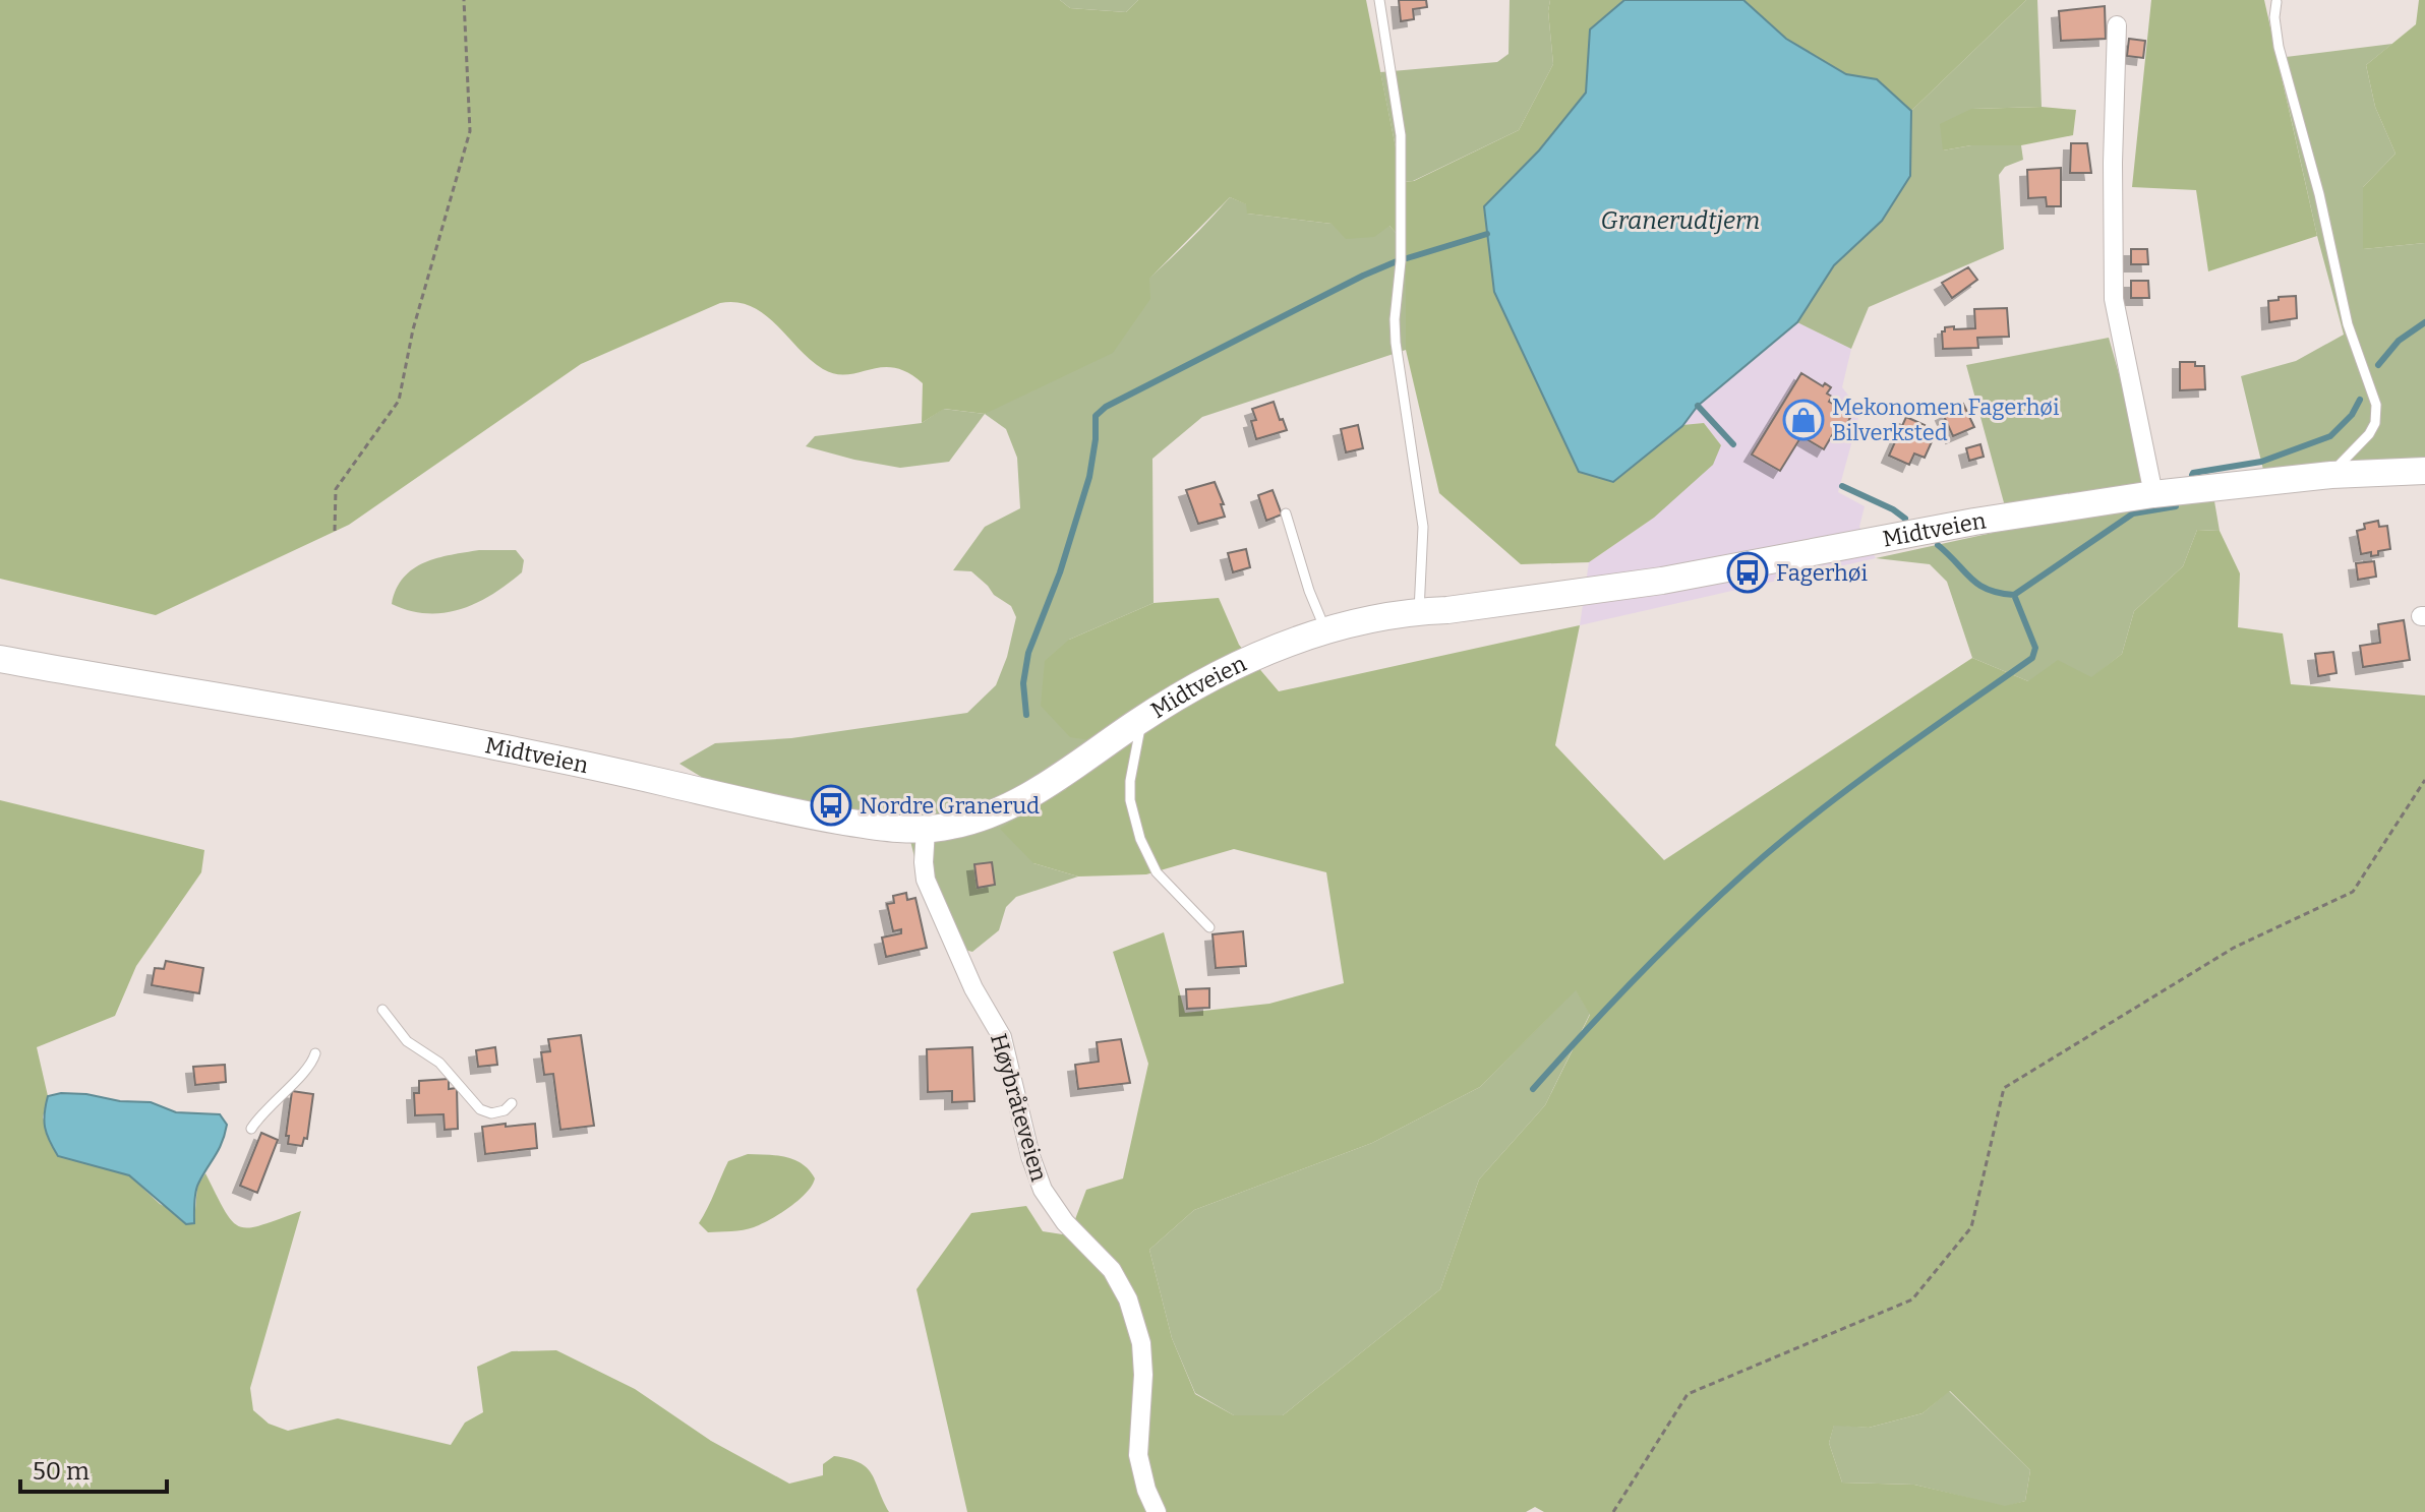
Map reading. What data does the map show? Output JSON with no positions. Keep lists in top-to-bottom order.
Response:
{
  "streets": {
    "main road": ["Midtveien"],
    "street": ["Høybråteveien"]
  },
  "crossings": [
    ["Midtveien", "Høybråteveien"]
  ],
  "water": ["Granerudtjern"],
  "places": {
    "shop": ["Mekonomen Fagerhøi Bilverksted"],
    "bus stop": ["Fagerhøi", "Nordre Granerud"]
  },
  "scale_bar": "50 m"
}
